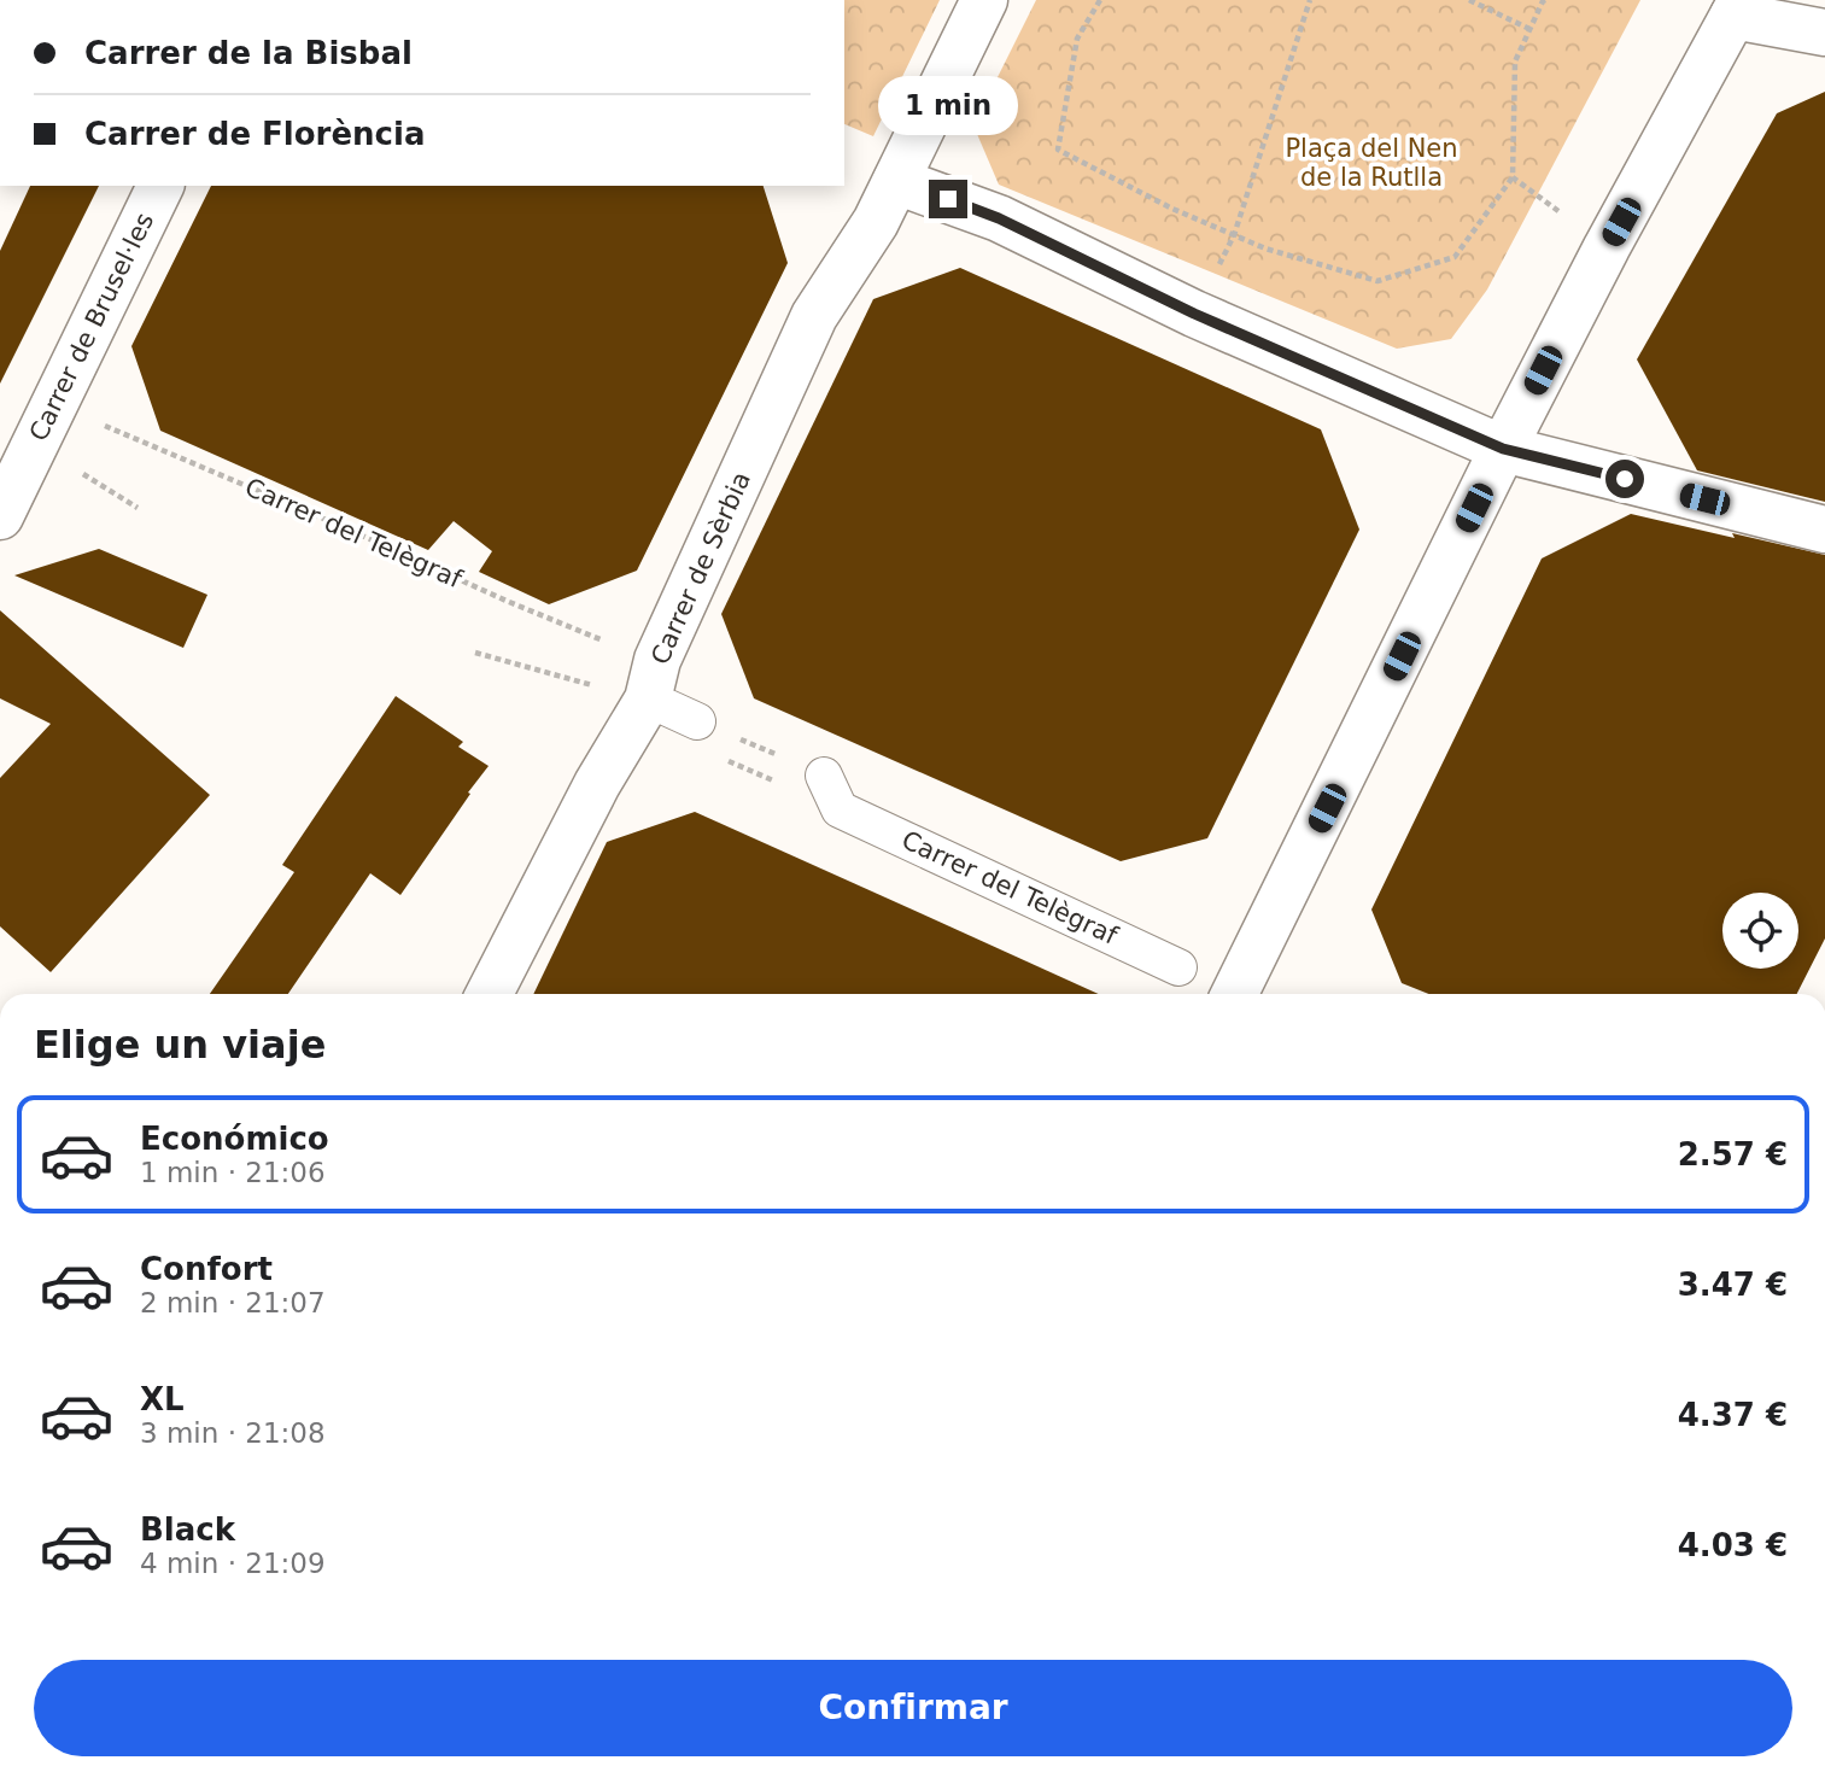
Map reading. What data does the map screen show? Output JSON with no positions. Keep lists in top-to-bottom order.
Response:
{
  "streets": {
    "street": ["Carrer de Brusel·les", "Carrer del Telègraf", "Carrer de Sèrbia"]
  },
  "parks": ["Plaça del Nen de la Rutlla"],
  "page": {
    "banner": ["Carrer de la Bisbal", "Carrer de Florència"],
    "bubble": "1 min",
    "heading": "Elige un viaje",
    "list": [
      {
        "name": "Económico",
        "note": "1 min · 21:06",
        "value": "2.57 €"
      },
      {
        "name": "Confort",
        "note": "2 min · 21:07",
        "value": "3.47 €"
      },
      {
        "name": "XL",
        "note": "3 min · 21:08",
        "value": "4.37 €"
      },
      {
        "name": "Black",
        "note": "4 min · 21:09",
        "value": "4.03 €"
      }
    ],
    "buttons": "Confirmar"
  }
}
